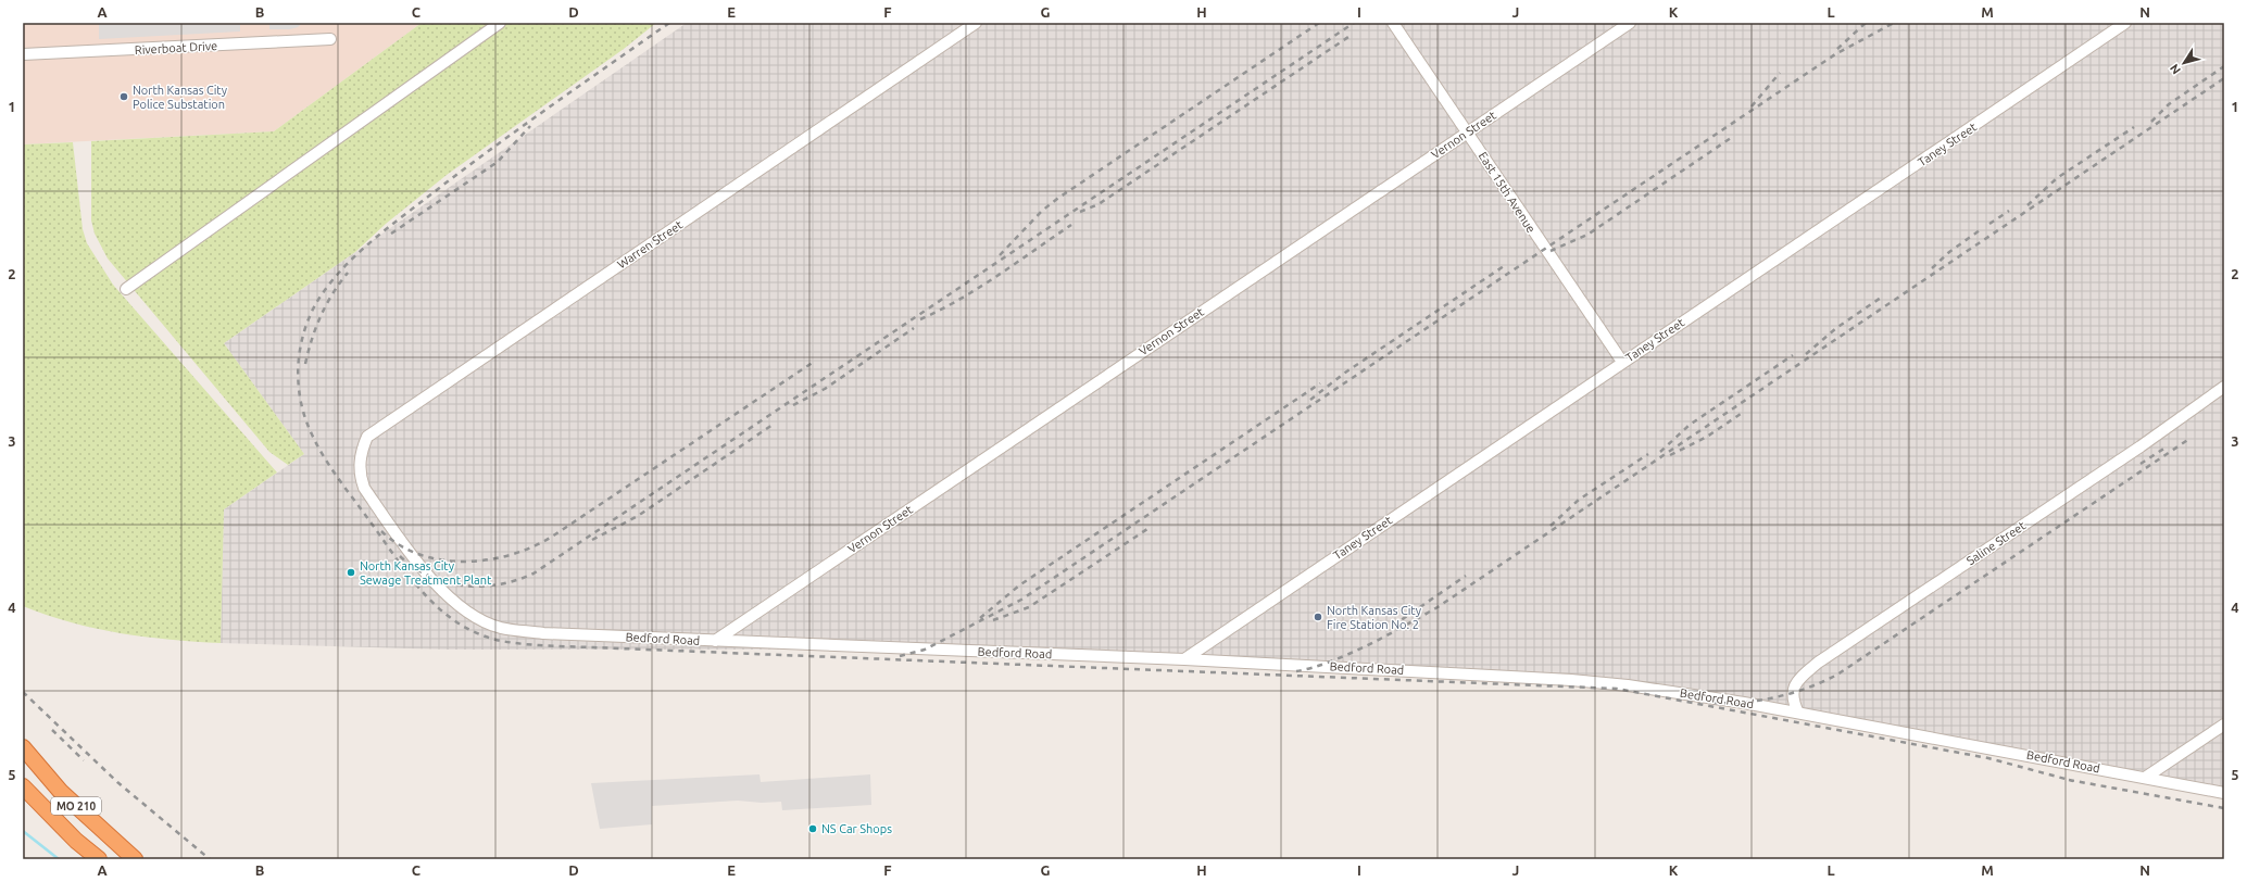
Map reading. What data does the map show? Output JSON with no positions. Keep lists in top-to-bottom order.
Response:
{
  "streets": {
    "highway": ["MO 210"],
    "street": [
      "Riverboat Drive",
      "Vernon Street",
      "Taney Street",
      "East 15th Avenue",
      "Warren Street",
      "Saline Street",
      "Bedford Road"
    ]
  },
  "crossings": [
    ["Vernon Street", "East 15th Avenue"],
    ["Vernon Street", "Bedford Road"],
    ["Taney Street", "East 15th Avenue"],
    ["Taney Street", "Bedford Road"],
    ["Warren Street", "Bedford Road"],
    ["Saline Street", "Bedford Road"]
  ],
  "places": [
    "North Kansas City Police Substation",
    "North Kansas City Sewage Treatment Plant",
    "North Kansas City Fire Station No. 2",
    "NS Car Shops"
  ],
  "north": "bottom left",
  "grid": {
    "columns": [
      "A",
      "B",
      "C",
      "D",
      "E",
      "F",
      "G",
      "H",
      "I",
      "J",
      "K",
      "L",
      "M",
      "N"
    ],
    "rows": [
      "1",
      "2",
      "3",
      "4",
      "5"
    ]
  }
}
